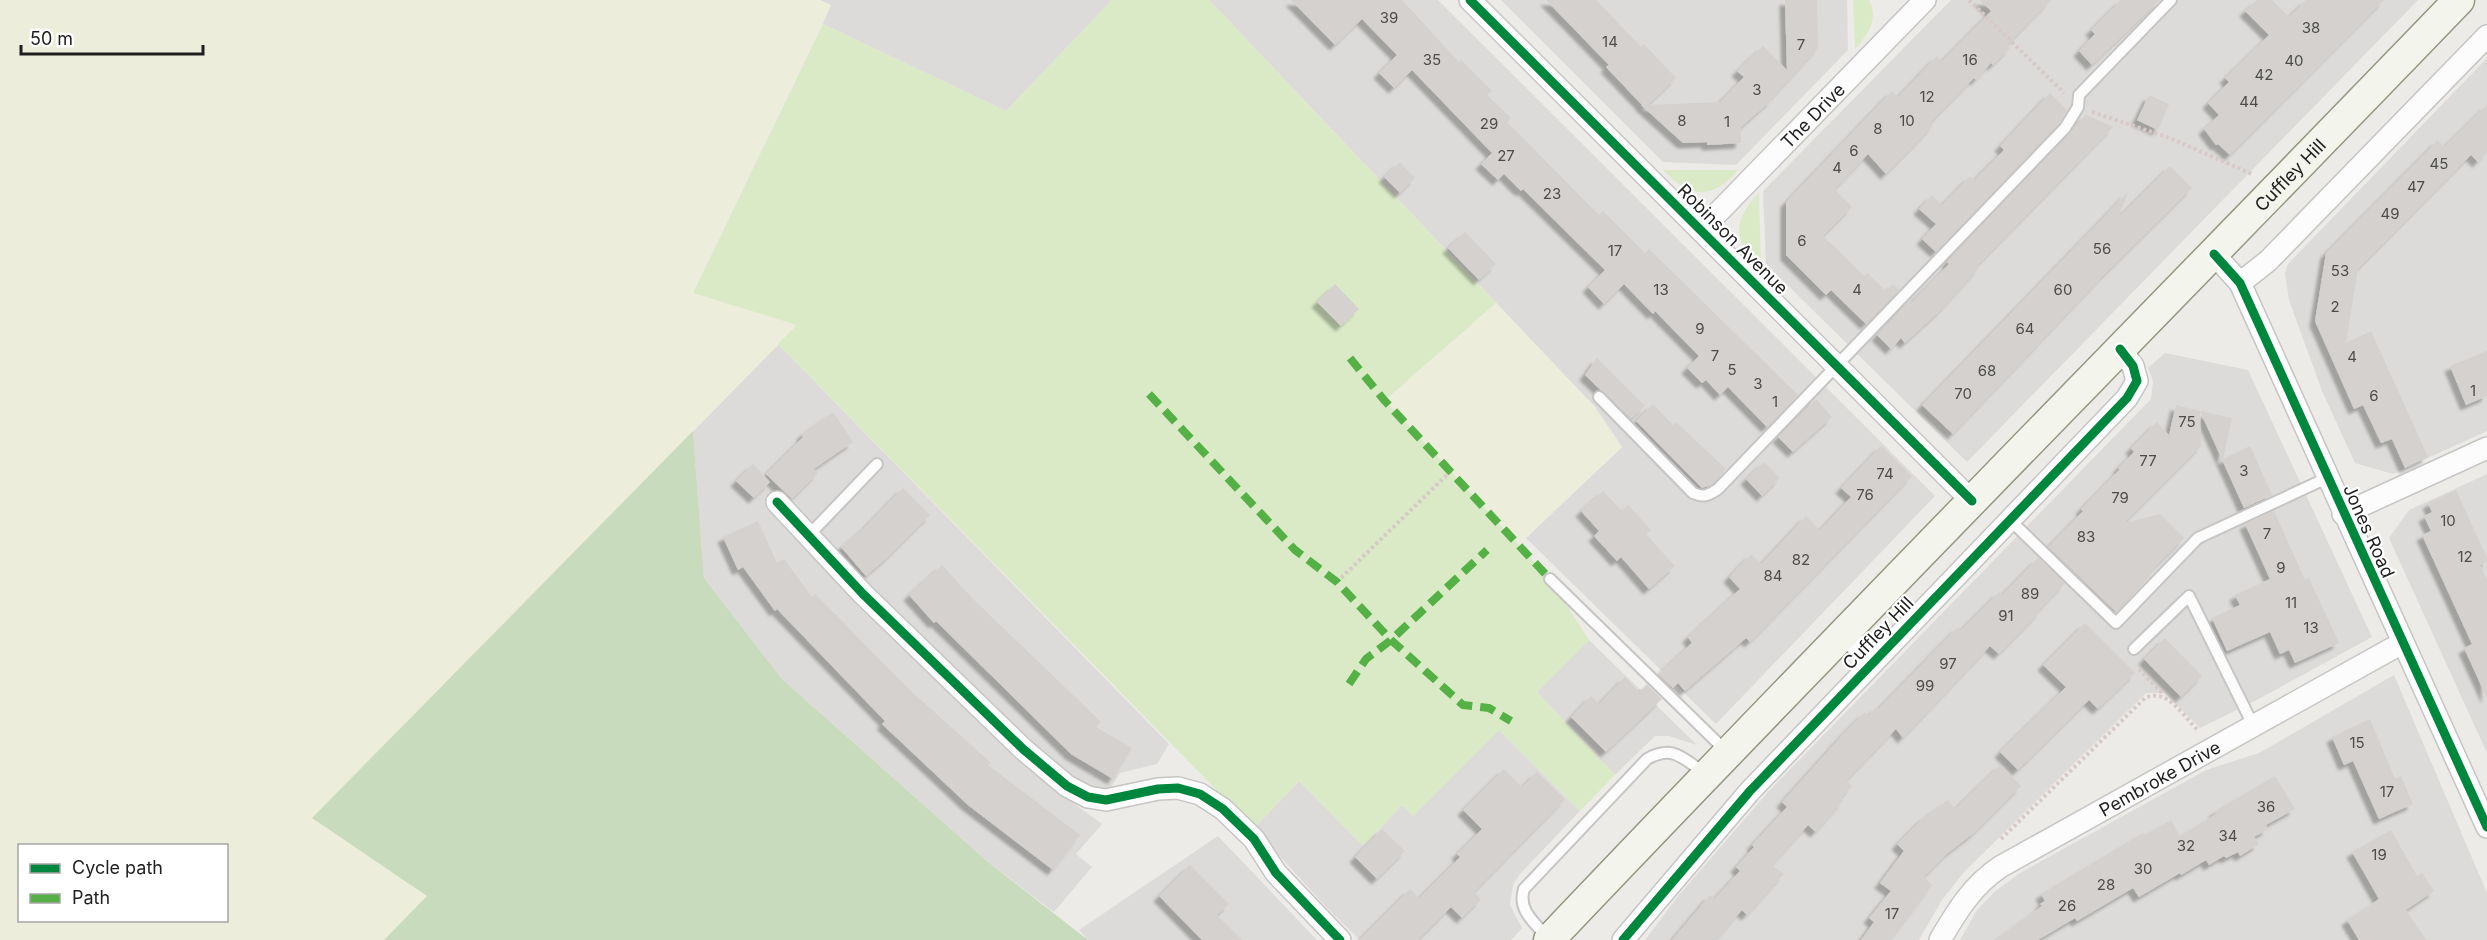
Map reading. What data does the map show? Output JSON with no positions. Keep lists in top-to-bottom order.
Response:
{
  "streets": {
    "main road": ["Cuffley Hill"],
    "street": [
      "The Drive",
      "Robinson Avenue",
      "Jones Road",
      "Pembroke Drive"
    ]
  },
  "crossings": [
    ["The Drive", "Robinson Avenue"],
    ["Cuffley Hill", "Robinson Avenue"],
    ["Cuffley Hill", "Jones Road"],
    ["Jones Road", "Pembroke Drive"]
  ],
  "house_numbers": [
    "39",
    "38",
    "14",
    "7",
    "35",
    "16",
    "40",
    "42",
    "3",
    "12",
    "44",
    "8",
    "10",
    "1",
    "29",
    "8",
    "6",
    "27",
    "45",
    "4",
    "47",
    "23",
    "49",
    "6",
    "56",
    "17",
    "53",
    "13",
    "4",
    "60",
    "2",
    "9",
    "64",
    "7",
    "4",
    "5",
    "68",
    "3",
    "1",
    "70",
    "6",
    "1",
    "75",
    "77",
    "3",
    "74",
    "76",
    "79",
    "10",
    "7",
    "83",
    "12",
    "82",
    "9",
    "84",
    "89",
    "11",
    "91",
    "13",
    "97",
    "99",
    "15",
    "17",
    "36",
    "34",
    "32",
    "19",
    "30",
    "28",
    "26",
    "17"
  ],
  "legend": ["Cycle path", "Path"],
  "scale_bar": "50 m"
}
